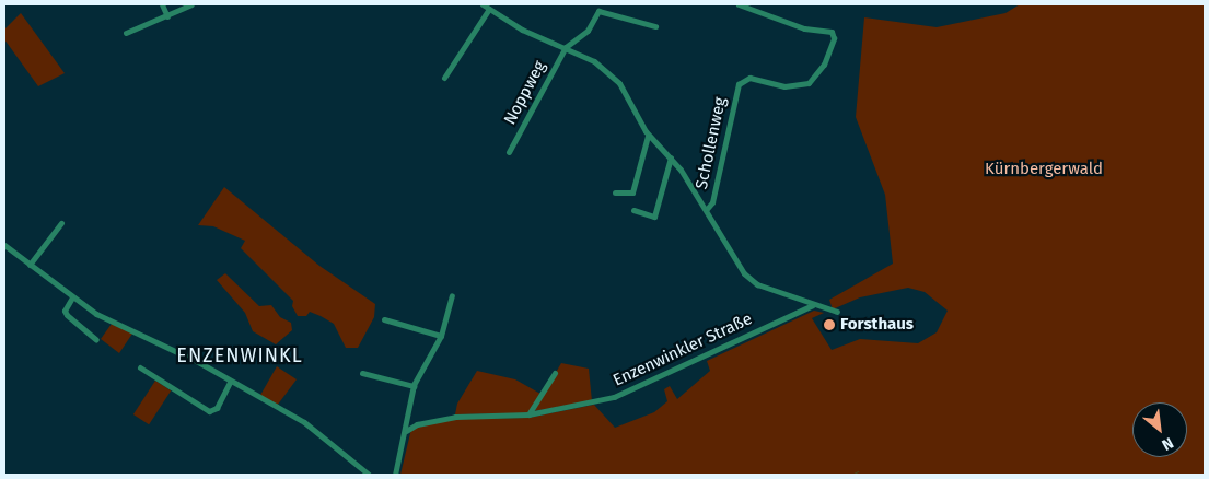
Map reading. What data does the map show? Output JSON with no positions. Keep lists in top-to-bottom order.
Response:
{
  "streets": {
    "street": ["Noppweg", "Schollenweg", "Enzenwinkler Straße"]
  },
  "districts": ["ENZENWINKL"],
  "parks": ["Kürnbergerwald"],
  "places": ["Forsthaus"],
  "north": "bottom right"
}
